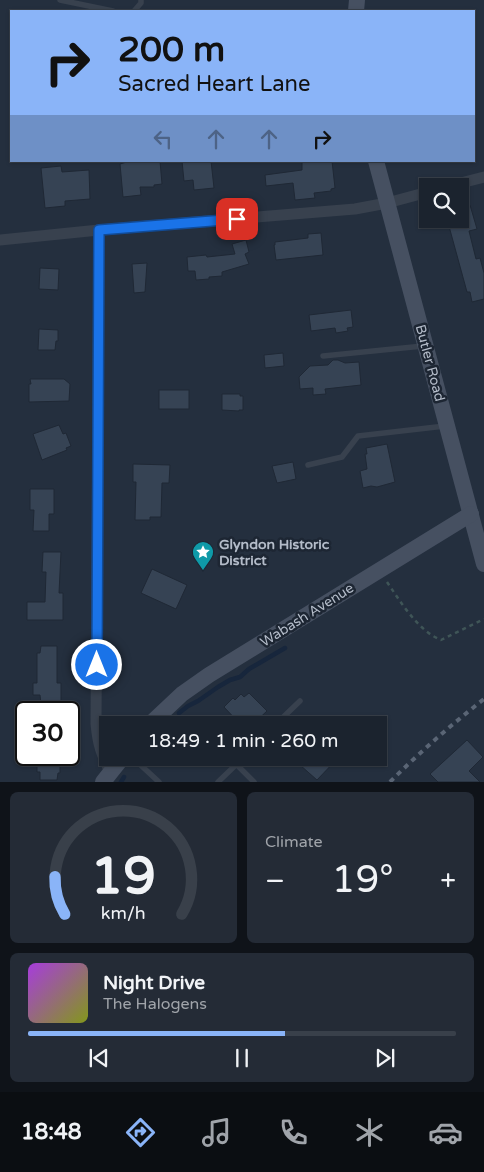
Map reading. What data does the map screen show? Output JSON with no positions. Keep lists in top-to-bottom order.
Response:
{
  "streets": {
    "main road": ["Butler Road", "Wabash Avenue"]
  },
  "crossings": [
    ["Butler Road", "Wabash Avenue"]
  ],
  "places": {
    "place": ["Glyndon Historic District"]
  },
  "page": {
    "turn": ["200 m", "Sacred Heart Lane"],
    "limit": "30",
    "trip": "18:49 · 1 min · 260 m",
    "tile": "Climate",
    "heat": ["−", "19°", "+"],
    "song": ["Night Drive", "The Halogens"],
    "tabs": "18:48",
    "gauge": ["19", "km/h"]
  }
}
